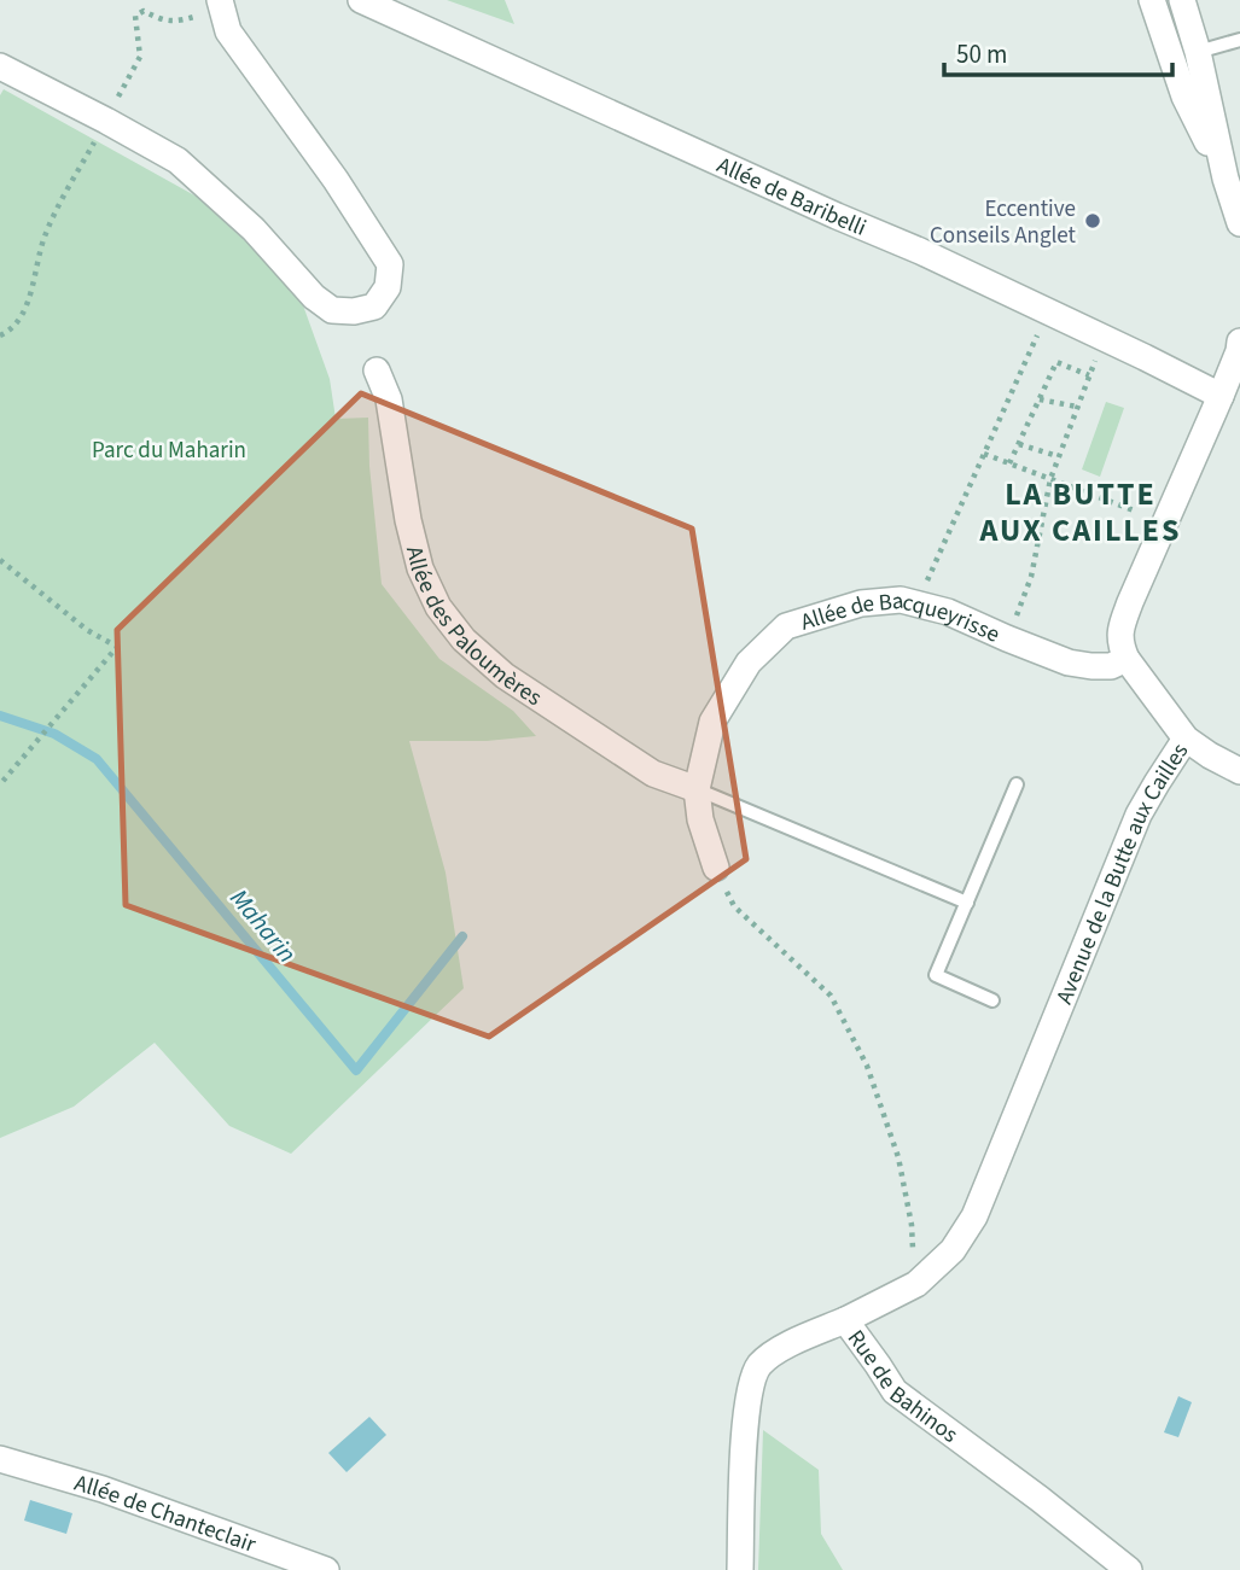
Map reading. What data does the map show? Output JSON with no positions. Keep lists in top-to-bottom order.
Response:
{
  "streets": {
    "street": [
      "Allée de Baribelli",
      "Allée des Paloumères",
      "Allée de Bacqueyrisse",
      "Avenue de la Butte aux Cailles",
      "Rue de Bahinos",
      "Allée de Chanteclair"
    ]
  },
  "crossings": [
    ["Allée des Paloumères", "Allée de Bacqueyrisse"],
    ["Allée de Bacqueyrisse", "Avenue de la Butte aux Cailles"],
    ["Avenue de la Butte aux Cailles", "Rue de Bahinos"]
  ],
  "districts": ["LA BUTTE AUX CAILLES"],
  "water": ["Maharin"],
  "parks": ["Parc du Maharin"],
  "places": ["Eccentive Conseils Anglet"],
  "scale_bar": "50 m"
}
